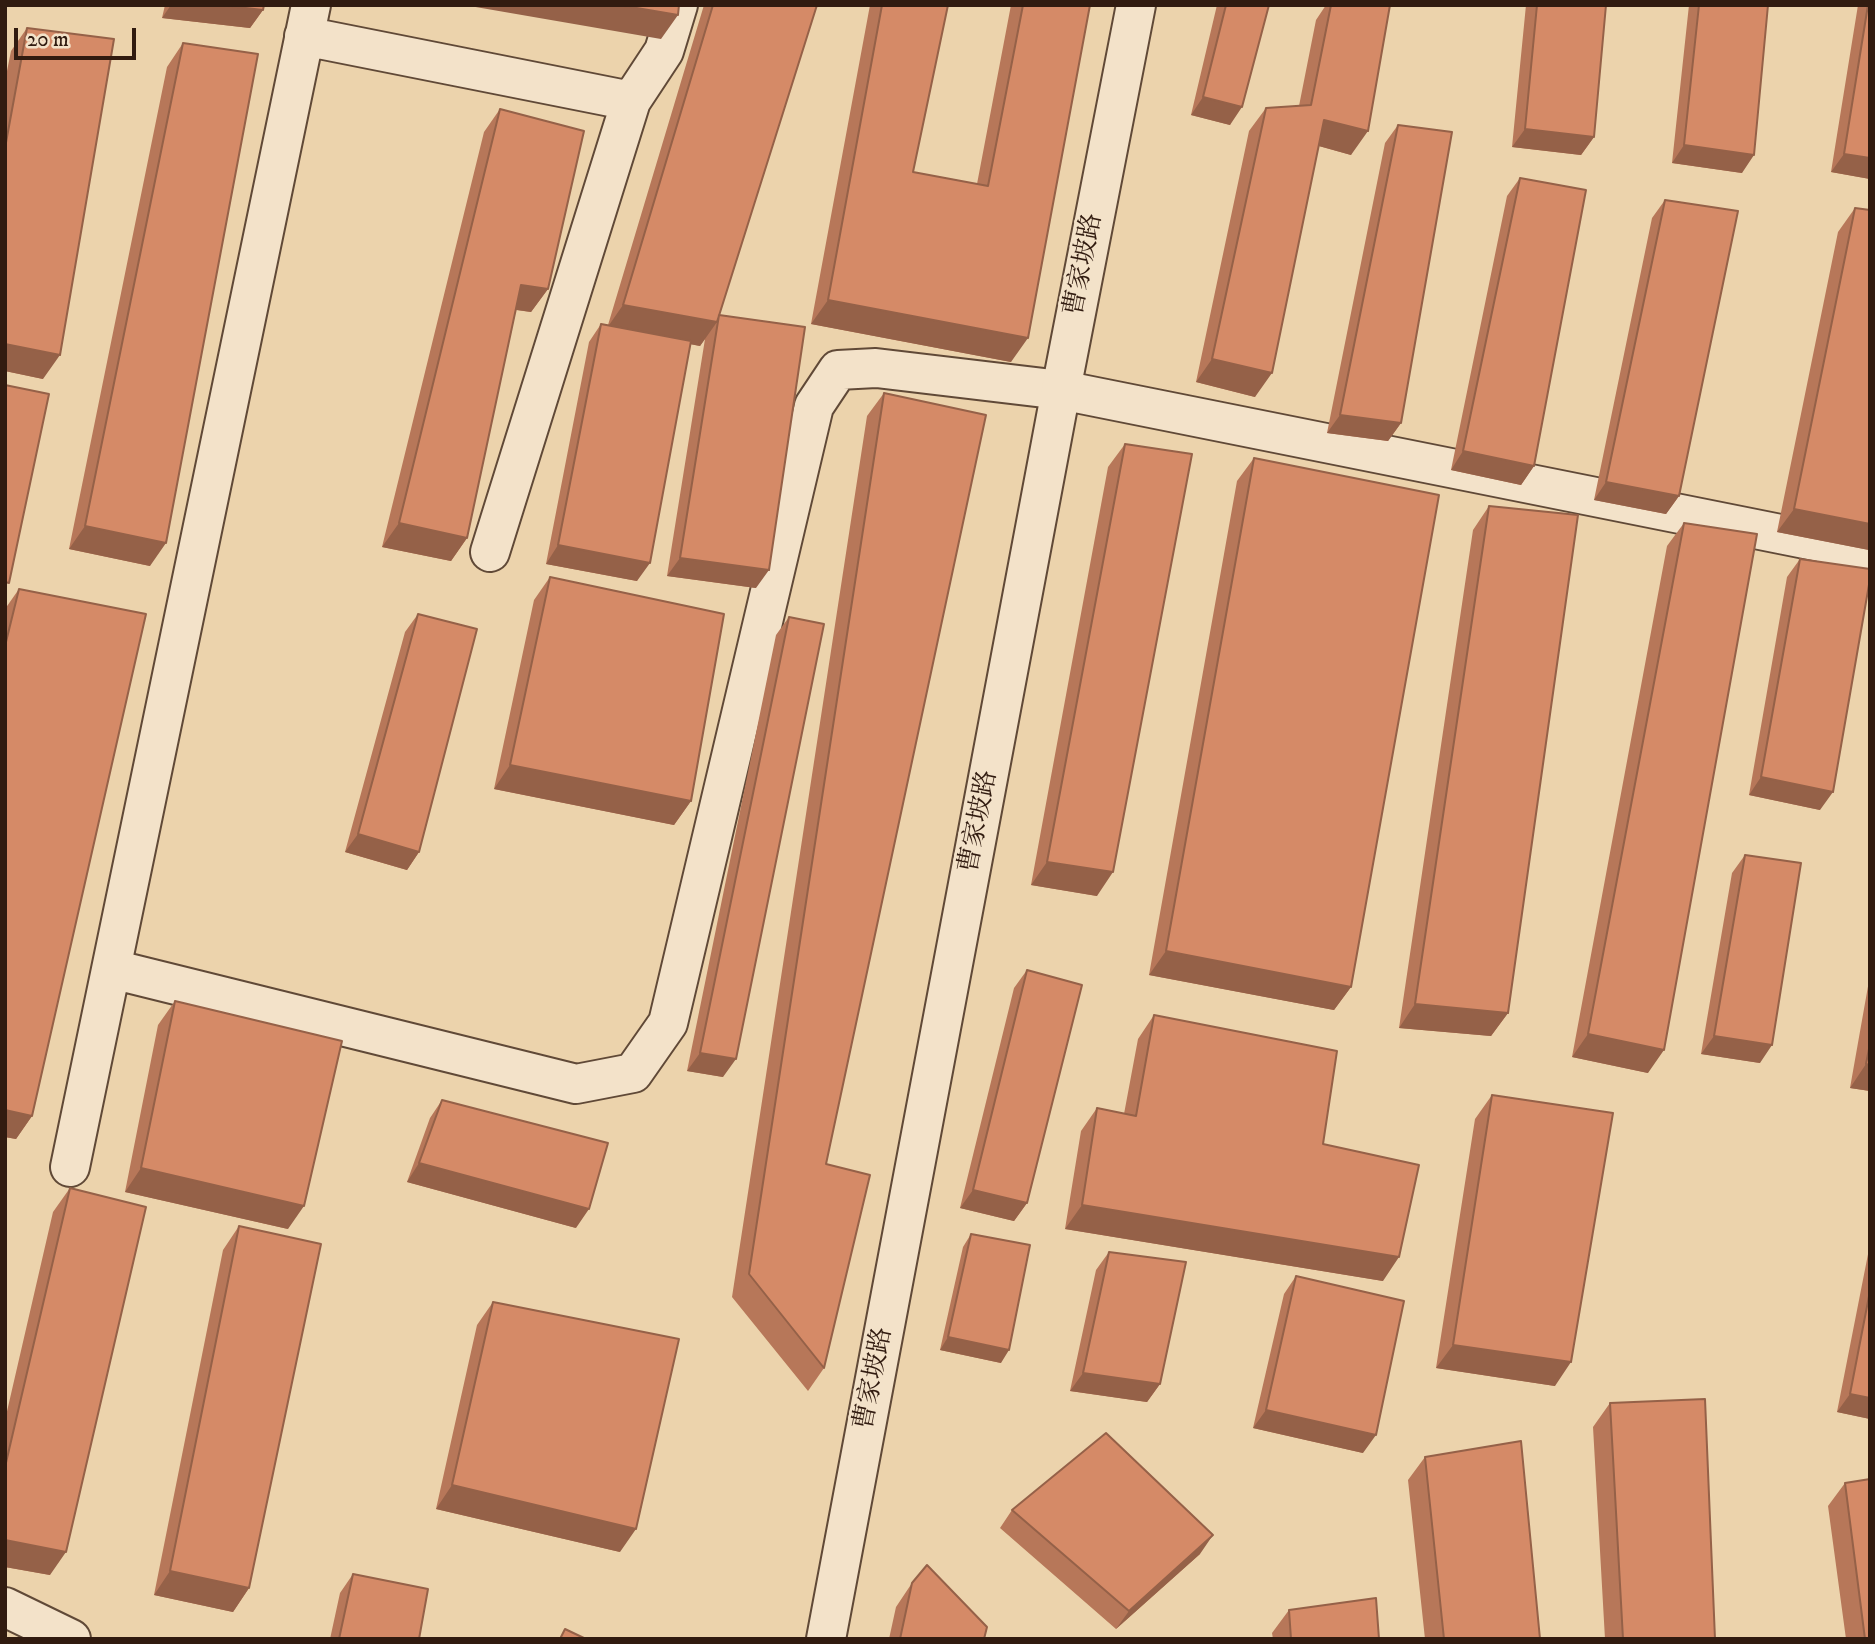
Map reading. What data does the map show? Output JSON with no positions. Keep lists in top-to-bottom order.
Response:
{
  "streets": {
    "street": ["曹家坡路"]
  },
  "scale_bar": "20 m"
}
